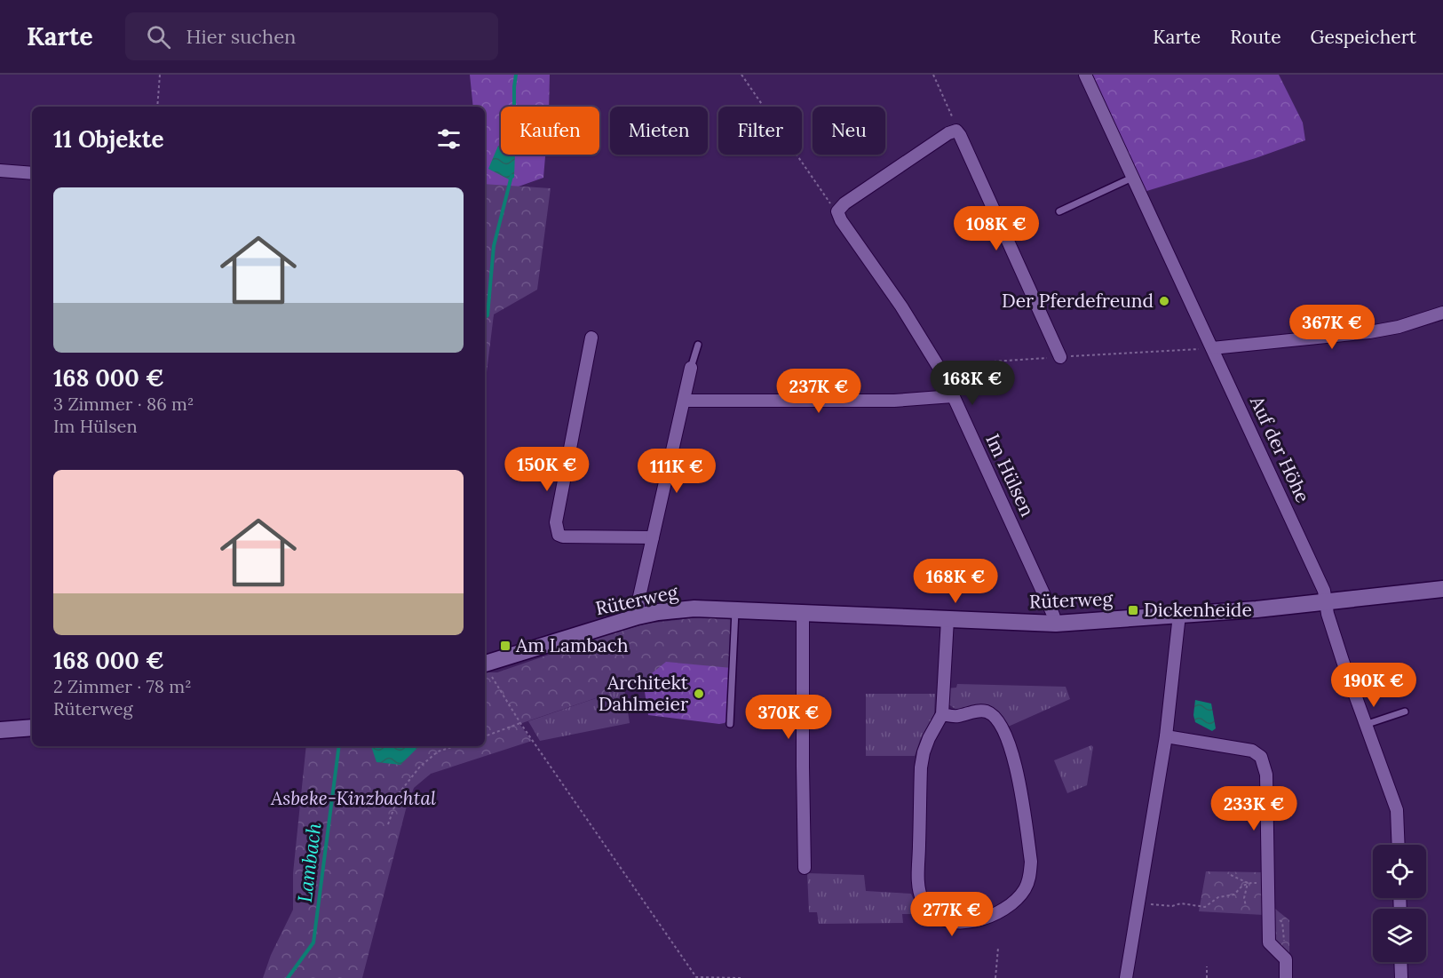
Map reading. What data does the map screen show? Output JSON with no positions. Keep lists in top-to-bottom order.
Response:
{
  "streets": {
    "street": ["Auf der Höhe", "Im Hülsen", "Rüterweg"]
  },
  "crossings": [
    ["Auf der Höhe", "Rüterweg"],
    ["Im Hülsen", "Rüterweg"]
  ],
  "water": ["Lambach"],
  "parks": ["Asbeke-Kinzbachtal"],
  "places": {
    "other": ["Der Pferdefreund", "Architekt Dahlmeier"],
    "transit": ["Dickenheide", "Am Lambach"]
  },
  "page": {
    "header": "Karte",
    "search": "Hier suchen",
    "nav": ["Karte", "Route", "Gespeichert"],
    "chip": [
      "Kaufen",
      "Mieten",
      "Filter",
      "Neu"
    ],
    "heading": "11 Objekte",
    "list": [
      {
        "name": "168 000 €",
        "note": "3 Zimmer · 86 m² · Im Hülsen"
      },
      {
        "name": "168 000 €",
        "note": "2 Zimmer · 78 m² · Rüterweg"
      }
    ],
    "price": [
      "108K €",
      "367K €",
      "168K €",
      "237K €",
      "150K €",
      "111K €",
      "168K €",
      "190K €",
      "370K €",
      "233K €",
      "277K €"
    ]
  }
}
